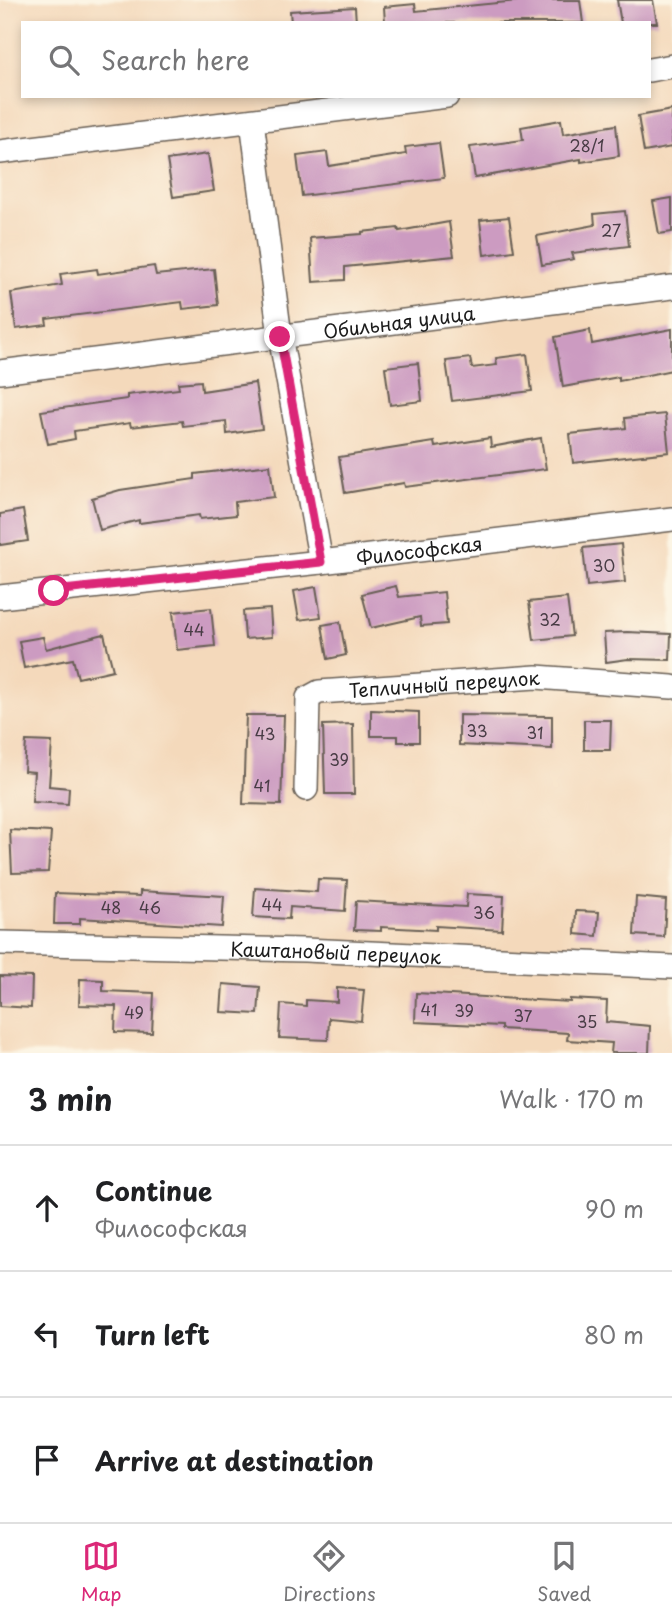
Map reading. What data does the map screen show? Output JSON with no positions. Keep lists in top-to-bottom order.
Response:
{
  "streets": {
    "street": [
      "Обильная улица",
      "Философская",
      "Тепличный переулок",
      "Каштановый переулок"
    ]
  },
  "house_numbers": [
    "28/1",
    "27",
    "30",
    "32",
    "44",
    "33",
    "31",
    "43",
    "39",
    "41",
    "44",
    "48",
    "46",
    "36",
    "41",
    "39",
    "49",
    "37",
    "35"
  ],
  "page": {
    "search": "Search here",
    "heading": ["3 min", "Walk · 170 m"],
    "list": [
      ["Continue", "Философская", "90 m"],
      ["Turn left", "80 m"],
      "Arrive at destination"
    ],
    "nav": ["Map", "Directions", "Saved"]
  }
}
